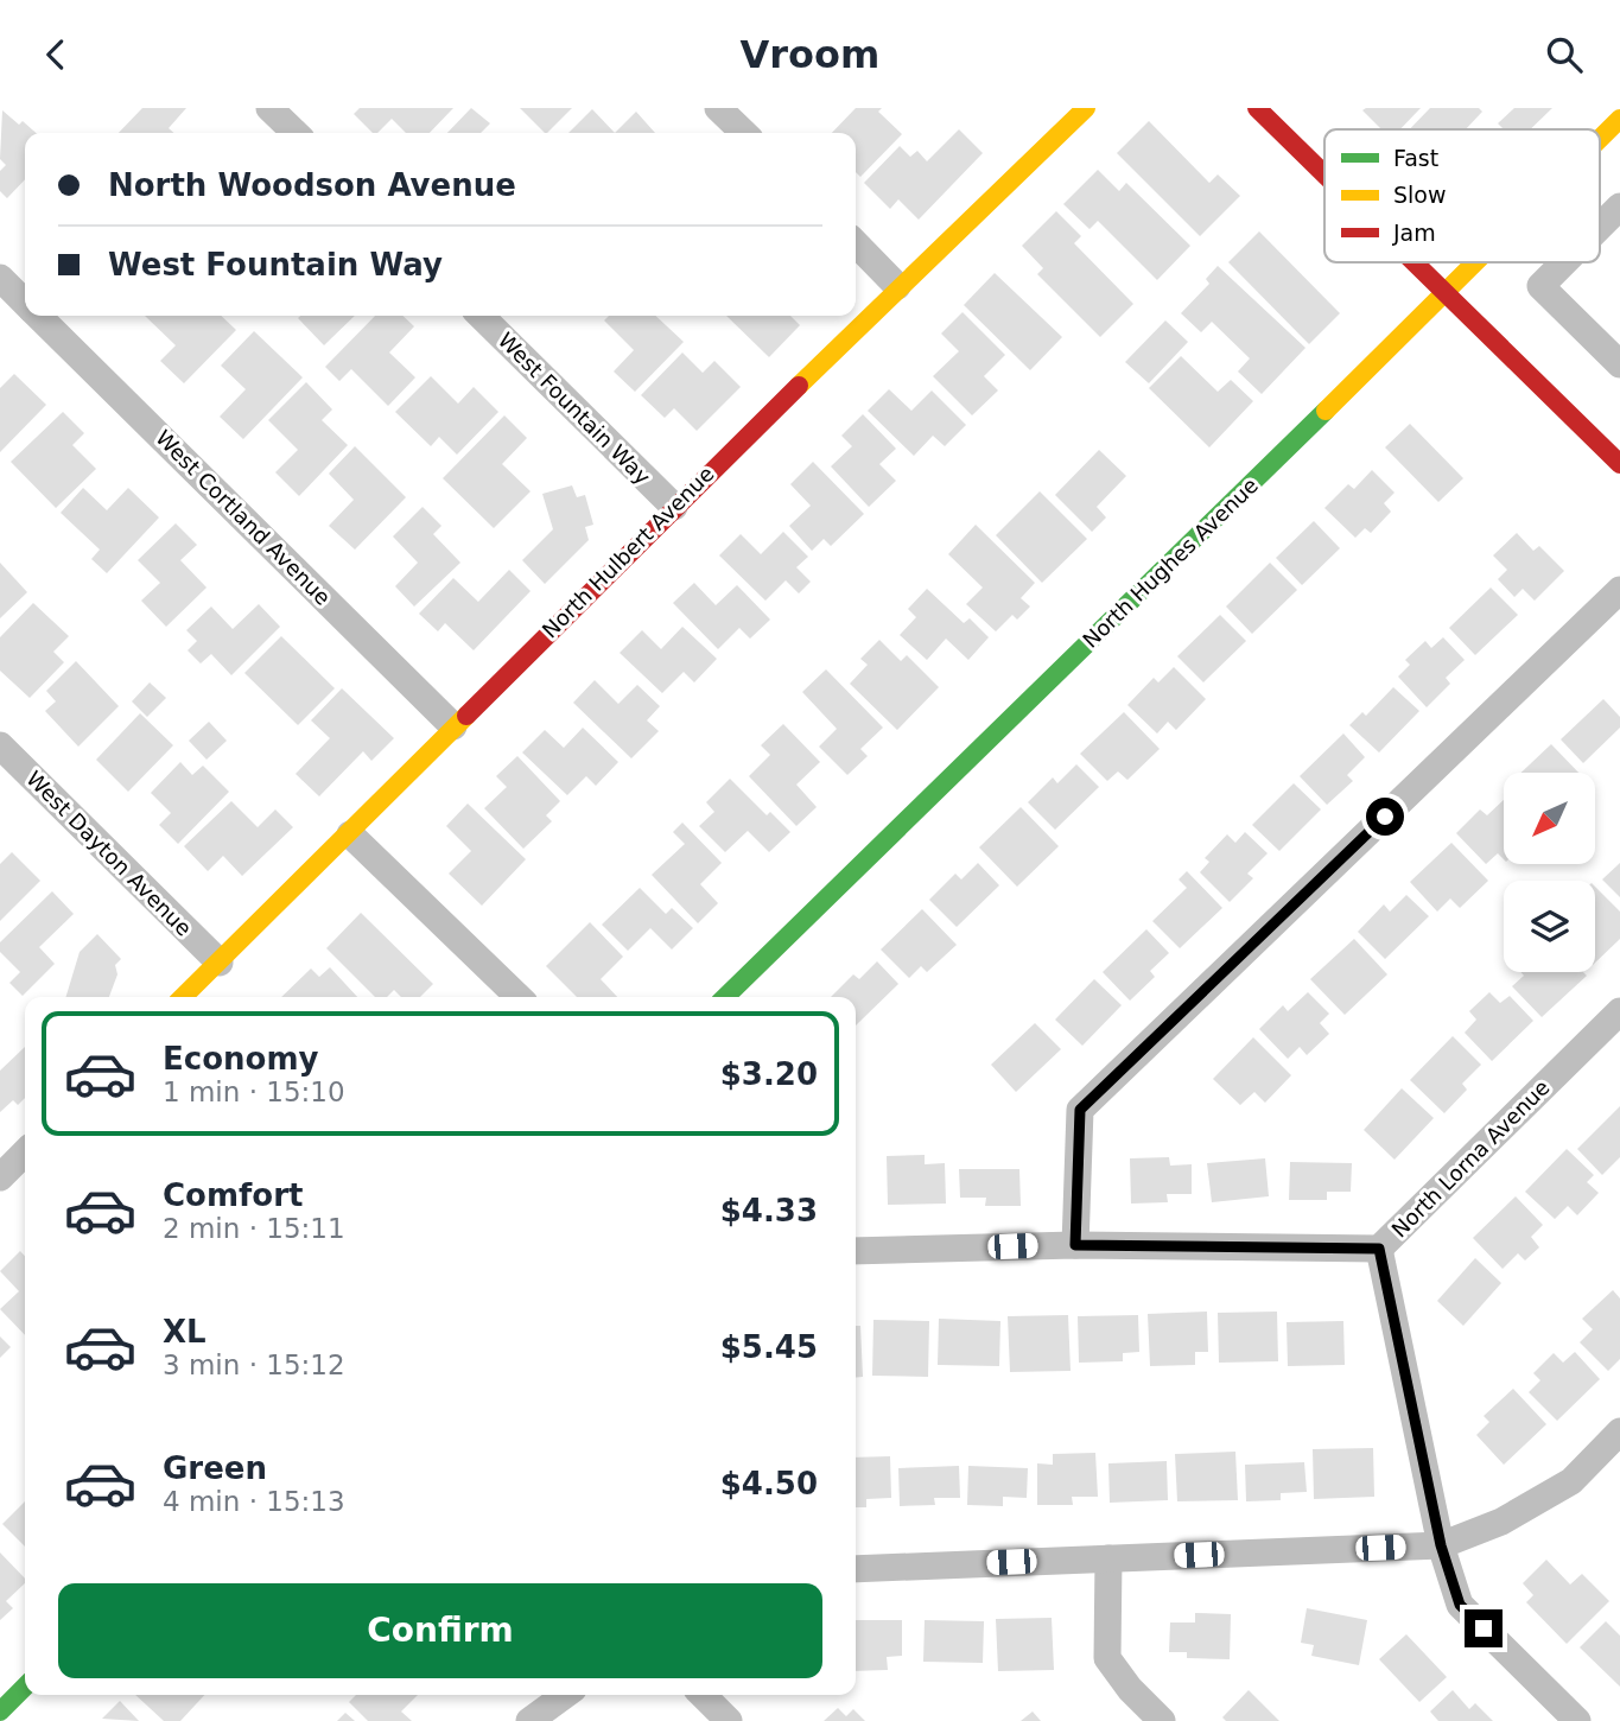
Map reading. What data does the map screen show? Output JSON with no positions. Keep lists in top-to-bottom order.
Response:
{
  "streets": {
    "street": [
      "West Fountain Way",
      "West Cortland Avenue",
      "North Hulbert Avenue",
      "North Hughes Avenue",
      "West Dayton Avenue",
      "North Lorna Avenue"
    ]
  },
  "crossings": [
    ["West Fountain Way", "North Hulbert Avenue"],
    ["West Cortland Avenue", "North Hulbert Avenue"],
    ["North Hulbert Avenue", "West Dayton Avenue"]
  ],
  "legend": ["Fast", "Slow", "Jam"],
  "north": "bottom left",
  "page": {
    "header": "Vroom",
    "banner": ["North Woodson Avenue", "West Fountain Way"],
    "list": [
      {
        "name": "Economy",
        "note": "1 min · 15:10",
        "value": "$3.20"
      },
      {
        "name": "Comfort",
        "note": "2 min · 15:11",
        "value": "$4.33"
      },
      {
        "name": "XL",
        "note": "3 min · 15:12",
        "value": "$5.45"
      },
      {
        "name": "Green",
        "note": "4 min · 15:13",
        "value": "$4.50"
      }
    ],
    "buttons": "Confirm"
  }
}
